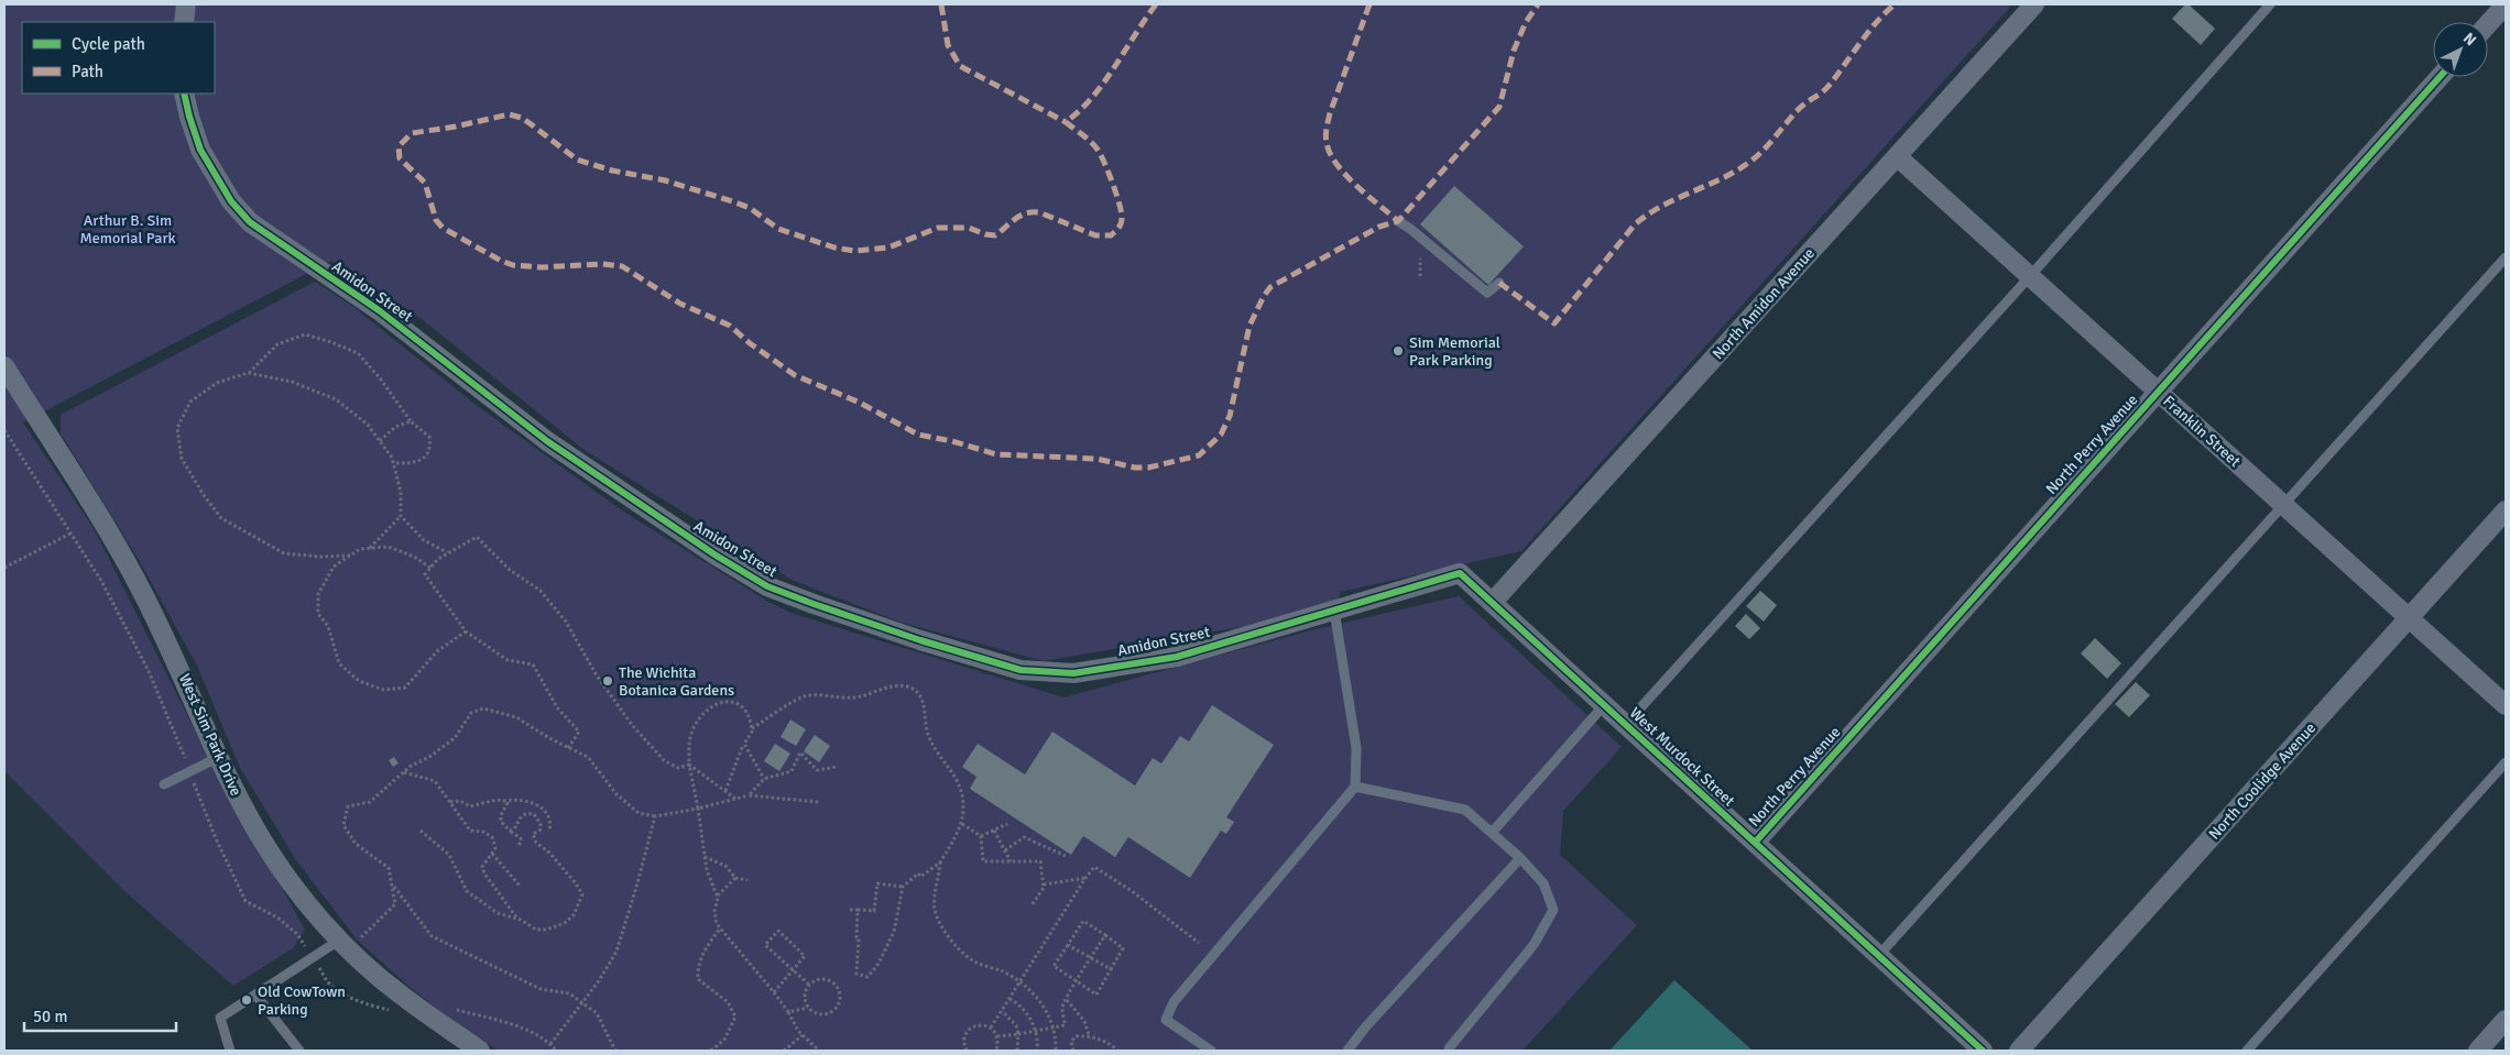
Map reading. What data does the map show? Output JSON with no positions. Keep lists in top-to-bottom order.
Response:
{
  "streets": {
    "street": [
      "Amidon Street",
      "North Amidon Avenue",
      "Franklin Street",
      "North Perry Avenue",
      "West Sim Park Drive",
      "West Murdock Street",
      "North Coolidge Avenue"
    ]
  },
  "crossings": [
    ["Amidon Street", "West Murdock Street"],
    ["North Amidon Avenue", "Franklin Street"],
    ["North Amidon Avenue", "West Murdock Street"],
    ["Franklin Street", "North Perry Avenue"],
    ["Franklin Street", "North Coolidge Avenue"],
    ["North Perry Avenue", "West Murdock Street"]
  ],
  "parks": ["Arthur B. Sim Memorial Park"],
  "places": ["Sim Memorial Park Parking", "The Wichita Botanica Gardens", "Old CowTown Parking"],
  "legend": ["Cycle path", "Path"],
  "scale_bar": "50 m",
  "north": "top right"
}
